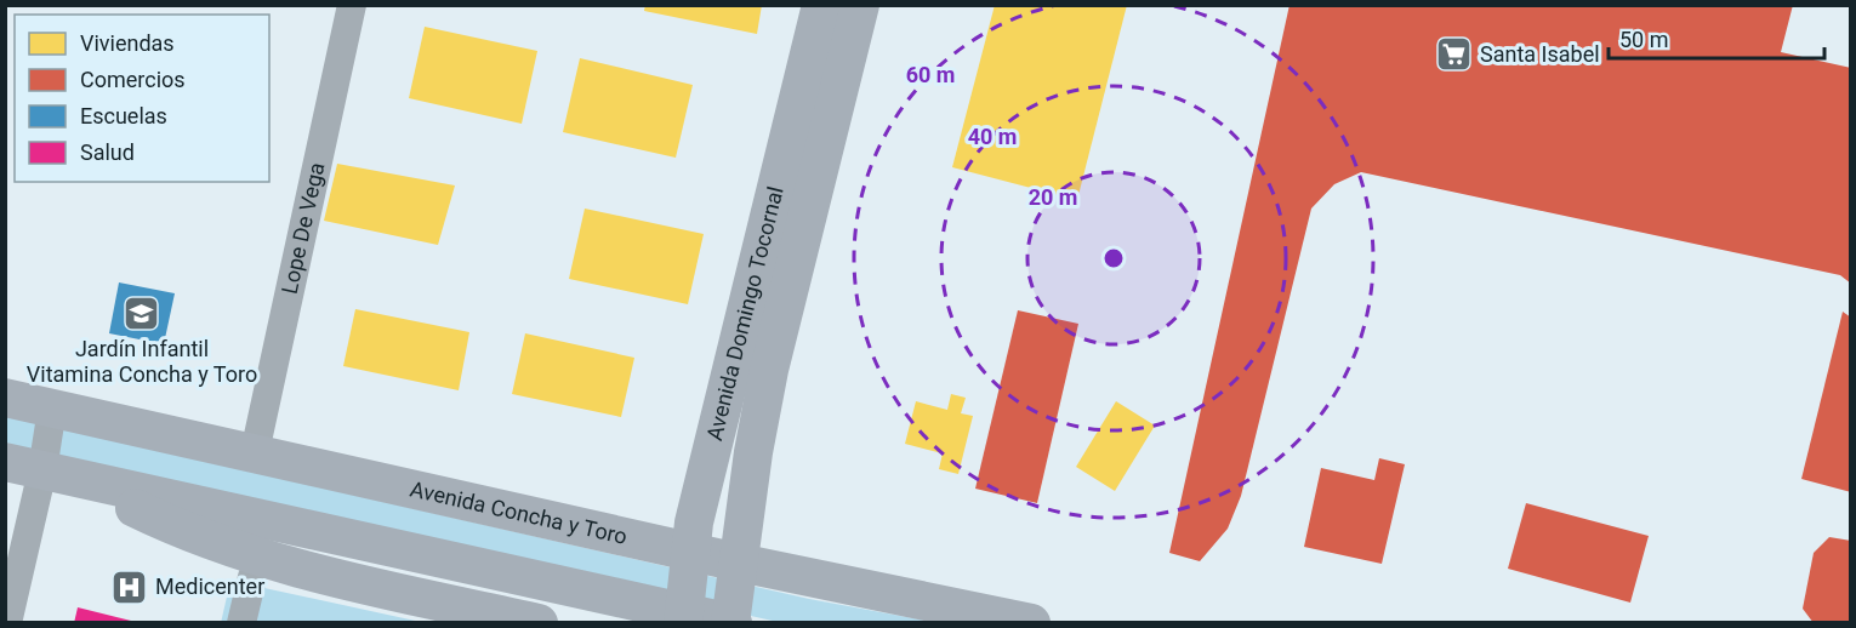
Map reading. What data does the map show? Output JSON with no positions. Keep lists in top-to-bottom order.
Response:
{
  "streets": {
    "main road": ["Avenida Domingo Tocornal", "Avenida Concha y Toro"],
    "street": ["Lope De Vega"]
  },
  "crossings": [
    ["Lope De Vega", "Avenida Concha y Toro"],
    ["Avenida Domingo Tocornal", "Avenida Concha y Toro"]
  ],
  "places": {
    "supermarket": ["Santa Isabel"],
    "school or university": ["Jardín Infantil Vitamina Concha y Toro"],
    "hospital": ["Medicenter"]
  },
  "legend": [
    "Viviendas",
    "Comercios",
    "Escuelas",
    "Salud"
  ],
  "scale_bar": "50 m",
  "rings": ["60 m", "40 m", "20 m"]
}
